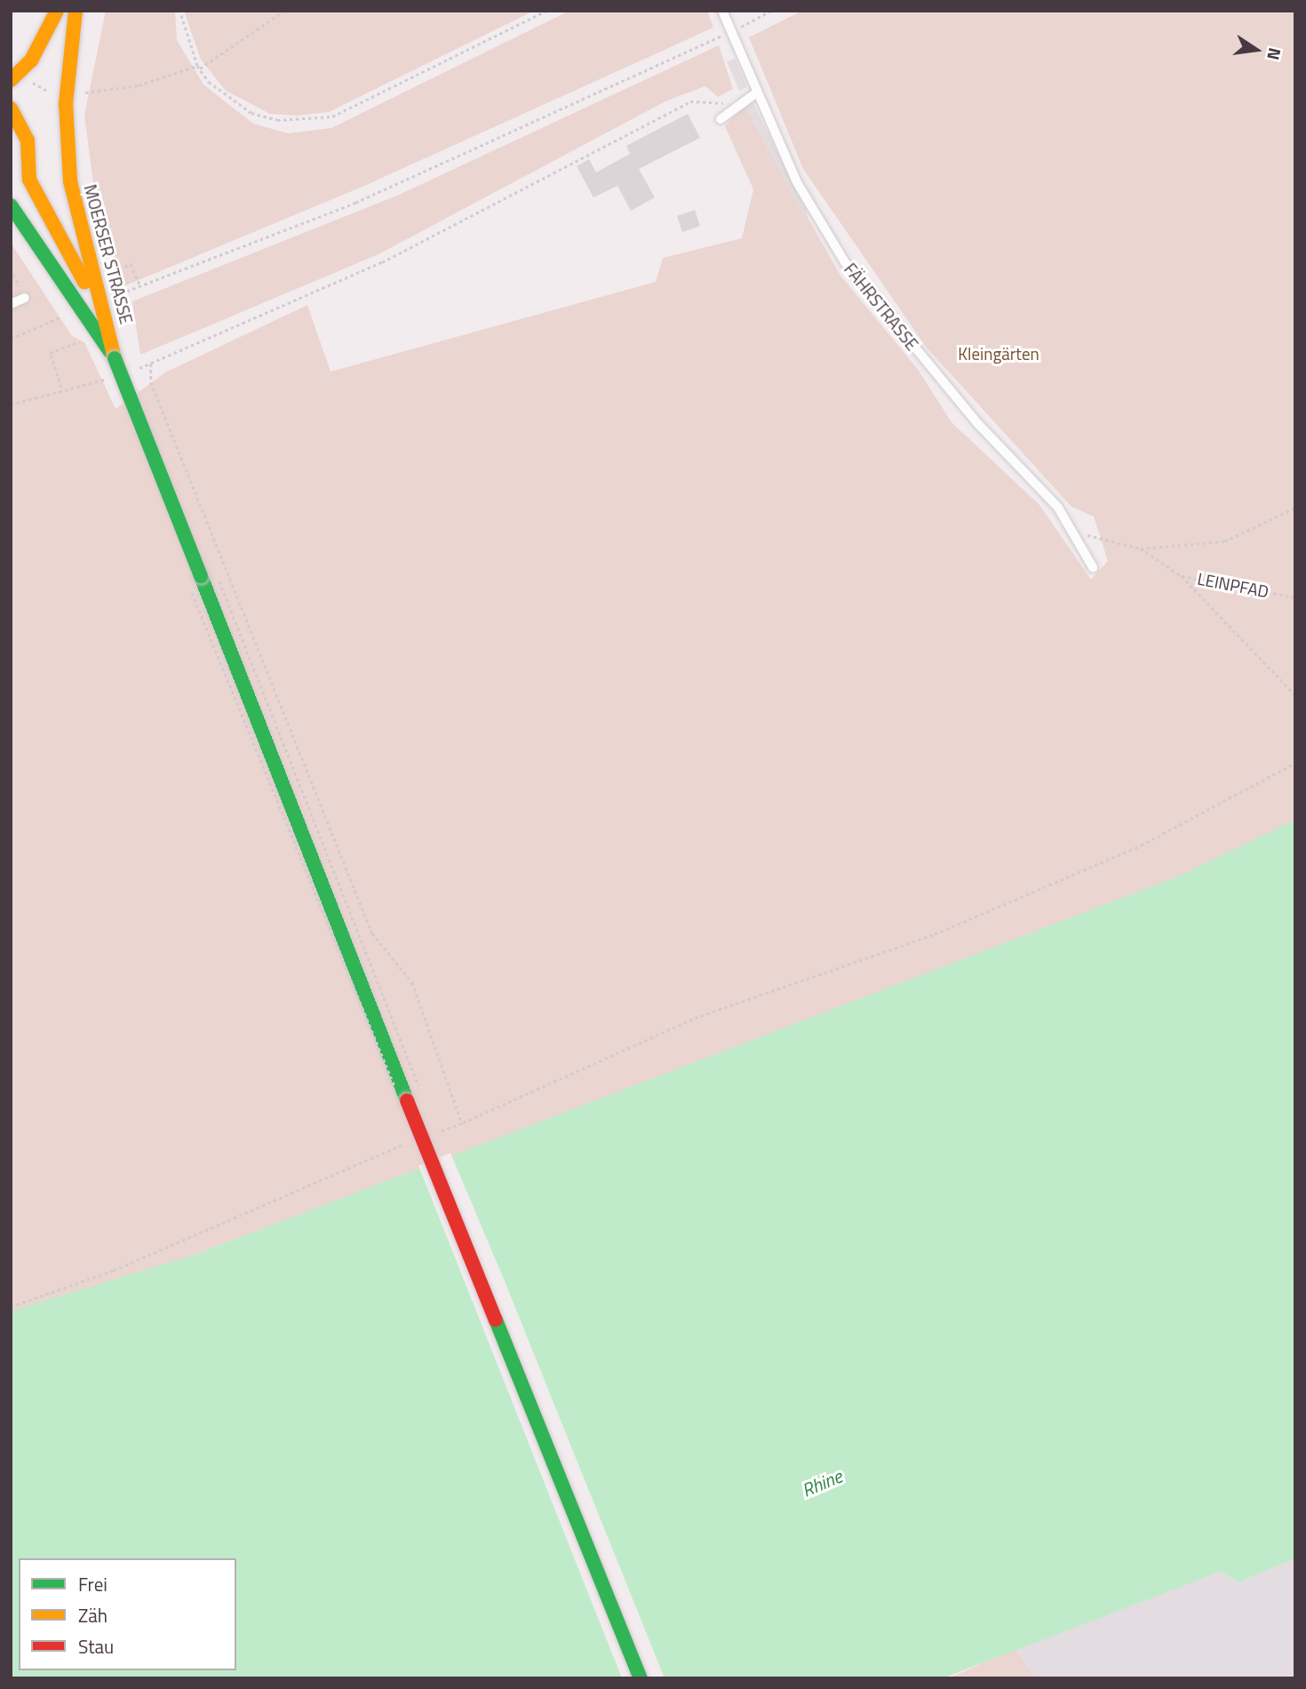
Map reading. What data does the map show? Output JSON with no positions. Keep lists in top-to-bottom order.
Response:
{
  "streets": {
    "main road": ["MOERSER STRASSE"],
    "lane": ["FÄHRSTRASSE"],
    "path": ["LEINPFAD"]
  },
  "water": ["Rhine"],
  "parks": ["Kleingärten"],
  "legend": ["Frei", "Zäh", "Stau"],
  "north": "right"
}
